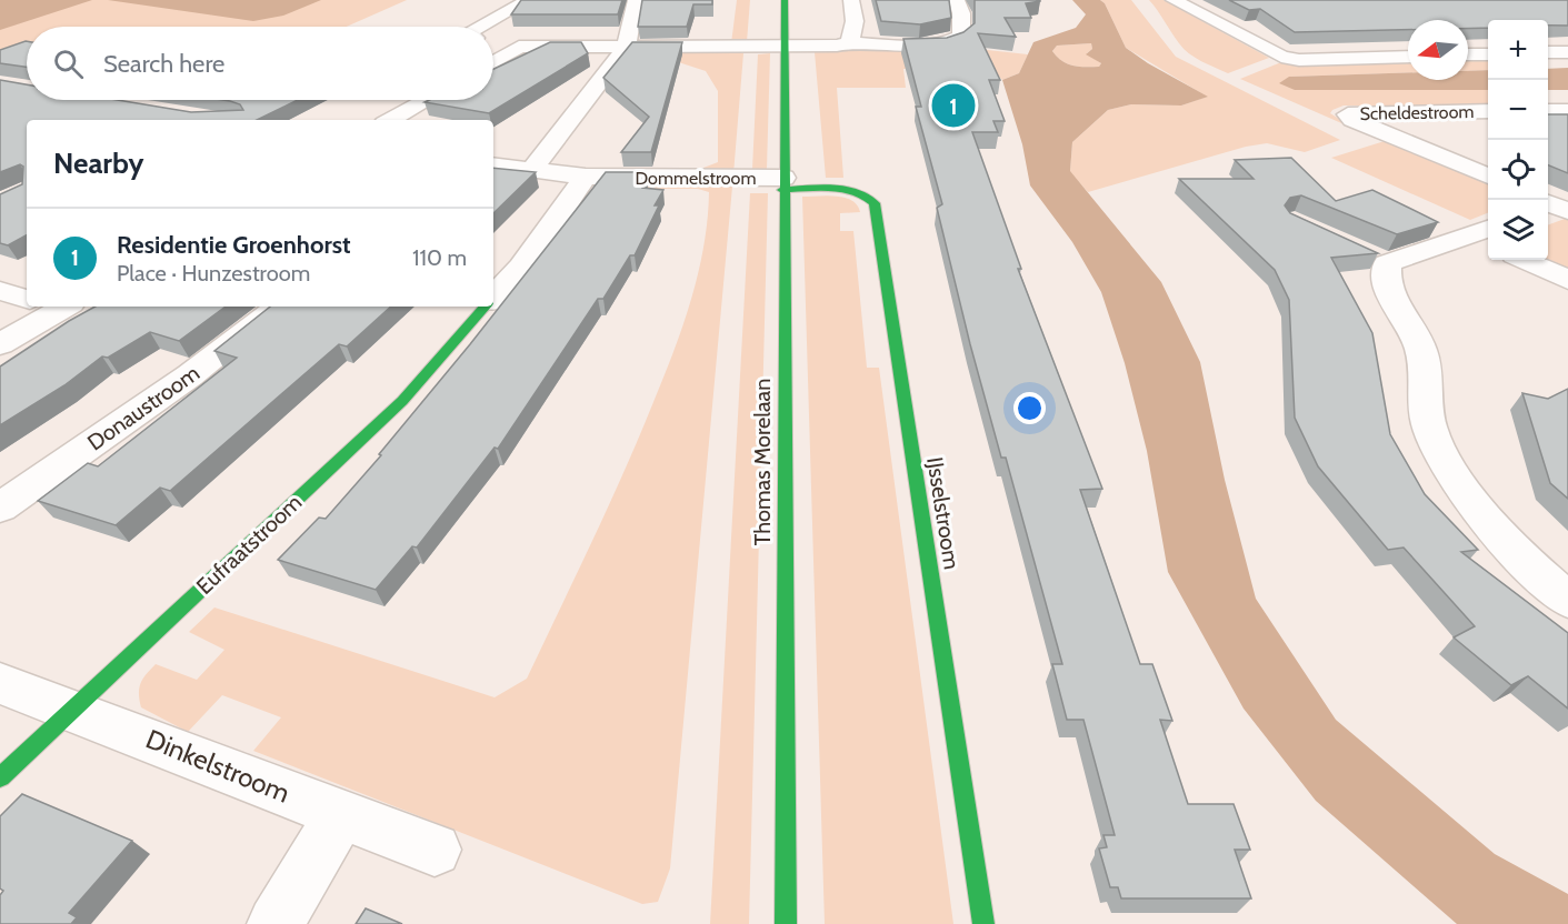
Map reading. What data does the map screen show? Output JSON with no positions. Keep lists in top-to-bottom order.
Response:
{
  "streets": {
    "street": [
      "Scheldestroom",
      "Dommelstroom",
      "Donaustroom",
      "Thomas Morelaan",
      "IJsselstroom",
      "Eufraatstroom",
      "Dinkelstroom"
    ]
  },
  "crossings": [
    ["Dommelstroom", "Thomas Morelaan"],
    ["Dommelstroom", "IJsselstroom"],
    ["Dommelstroom", "Eufraatstroom"],
    ["Thomas Morelaan", "IJsselstroom"],
    ["Eufraatstroom", "Dinkelstroom"]
  ],
  "north": "left",
  "page": {
    "map_buttons": ["+", "−"],
    "search": "Search here",
    "pins": "1",
    "heading": "Nearby",
    "list": [
      {
        "mark": "1",
        "name": "Residentie Groenhorst",
        "note": "Place · Hunzestroom",
        "value": "110 m"
      }
    ]
  }
}
